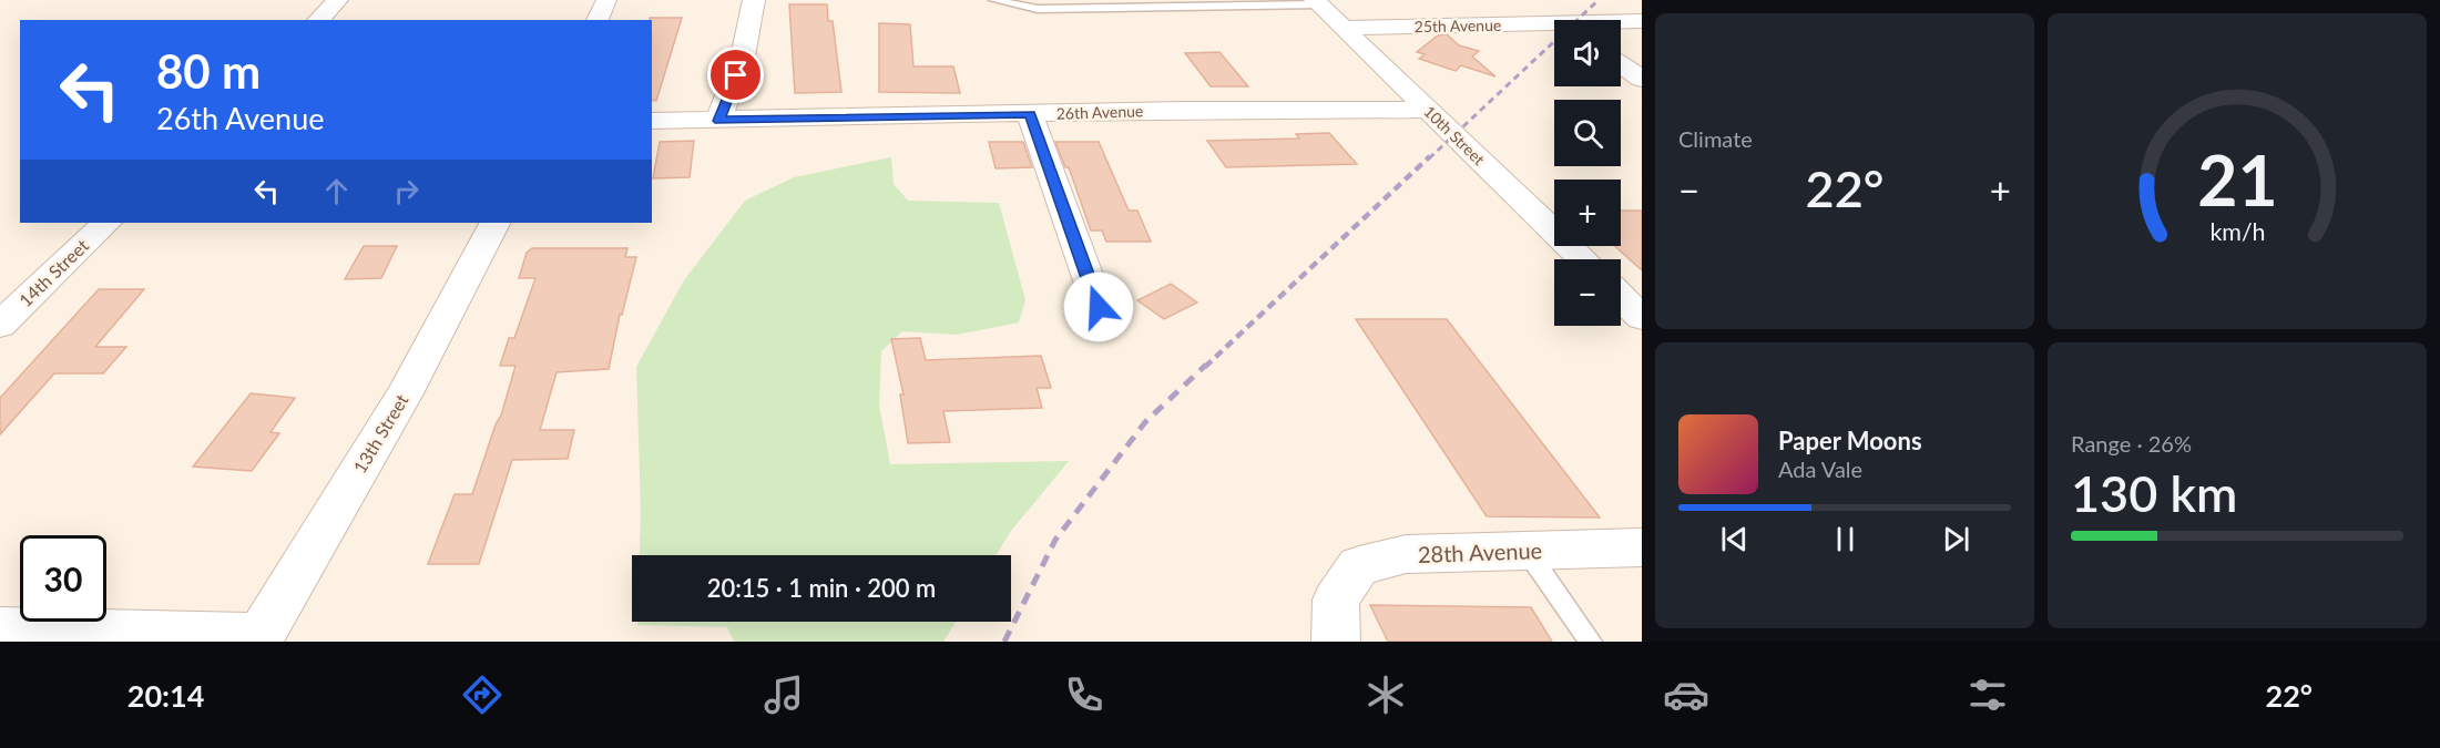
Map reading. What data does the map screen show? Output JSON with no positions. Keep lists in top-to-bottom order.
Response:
{
  "streets": {
    "street": [
      "25th Avenue",
      "26th Avenue",
      "10th Street",
      "14th Street",
      "13th Street",
      "28th Avenue"
    ]
  },
  "crossings": [
    ["25th Avenue", "10th Street"],
    ["26th Avenue", "10th Street"]
  ],
  "page": {
    "tile": [
      "Climate",
      ["Range · 26%", "130 km"]
    ],
    "map_buttons": ["+", "−"],
    "turn": ["80 m", "26th Avenue"],
    "heat": ["−", "22°", "+"],
    "song": ["Paper Moons", "Ada Vale"],
    "limit": "30",
    "trip": "20:15 · 1 min · 200 m",
    "tabs": ["20:14", "22°"],
    "gauge": ["21", "km/h"]
  }
}
